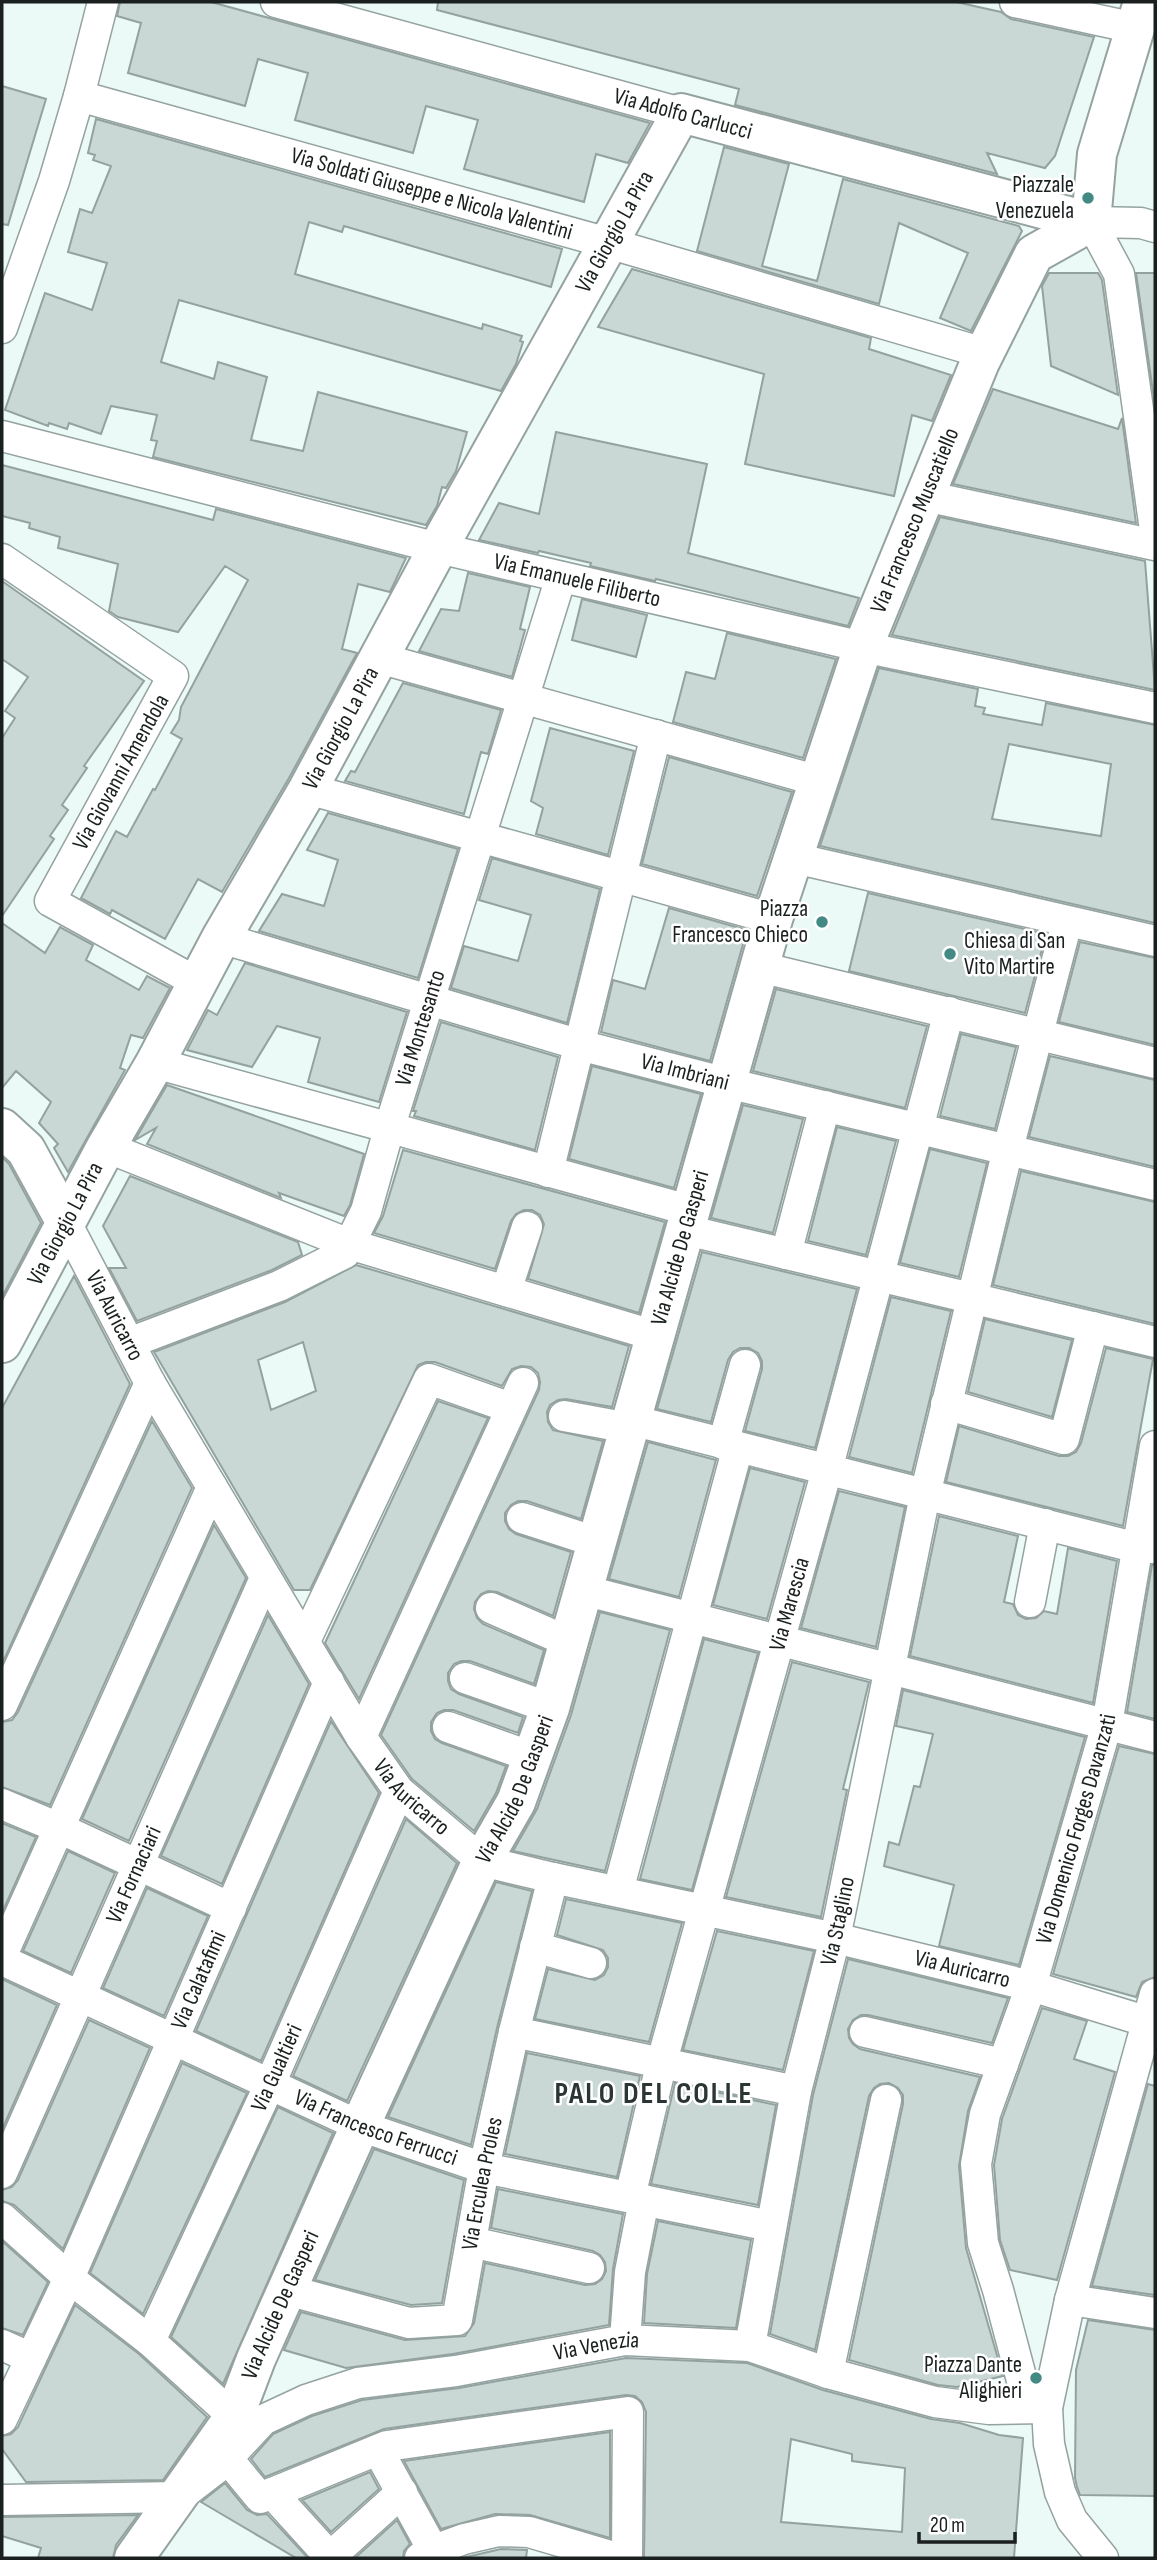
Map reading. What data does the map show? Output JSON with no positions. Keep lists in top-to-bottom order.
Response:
{
  "streets": {
    "street": [
      "Via Adolfo Carlucci",
      "Via Soldati Giuseppe e Nicola Valentini",
      "Via Giorgio La Pira",
      "Via Francesco Muscatiello",
      "Via Emanuele Filiberto",
      "Via Giovanni Amendola",
      "Via Montesanto",
      "Via Imbriani",
      "Via Alcide De Gasperi",
      "Via Auricarro",
      "Via Marescia",
      "Via Domenico Forges Davanzati",
      "Via Fornaciari",
      "Via Staglino",
      "Via Calatafimi",
      "Via Gualtieri",
      "Via Francesco Ferrucci",
      "Via Erculea Proles",
      "Via Venezia"
    ]
  },
  "crossings": [
    ["Via Adolfo Carlucci", "Via Giorgio La Pira"],
    ["Via Adolfo Carlucci", "Via Francesco Muscatiello"],
    ["Via Soldati Giuseppe e Nicola Valentini", "Via Giorgio La Pira"],
    ["Via Soldati Giuseppe e Nicola Valentini", "Via Francesco Muscatiello"],
    ["Via Giorgio La Pira", "Via Emanuele Filiberto"],
    ["Via Giorgio La Pira", "Via Giovanni Amendola"],
    ["Via Giorgio La Pira", "Via Imbriani"],
    ["Via Giorgio La Pira", "Via Auricarro"],
    ["Via Francesco Muscatiello", "Via Emanuele Filiberto"],
    ["Via Emanuele Filiberto", "Via Montesanto"],
    ["Via Montesanto", "Via Imbriani"],
    ["Via Montesanto", "Via Auricarro"],
    ["Via Imbriani", "Via Alcide De Gasperi"],
    ["Via Imbriani", "Via Marescia"],
    ["Via Imbriani", "Via Staglino"],
    ["Via Alcide De Gasperi", "Via Auricarro"],
    ["Via Alcide De Gasperi", "Via Francesco Ferrucci"],
    ["Via Alcide De Gasperi", "Via Erculea Proles"],
    ["Via Alcide De Gasperi", "Via Venezia"],
    ["Via Auricarro", "Via Marescia"],
    ["Via Auricarro", "Via Domenico Forges Davanzati"],
    ["Via Auricarro", "Via Fornaciari"],
    ["Via Auricarro", "Via Staglino"],
    ["Via Auricarro", "Via Calatafimi"],
    ["Via Auricarro", "Via Gualtieri"],
    ["Via Auricarro", "Via Erculea Proles"],
    ["Via Marescia", "Via Francesco Ferrucci"],
    ["Via Marescia", "Via Venezia"],
    ["Via Domenico Forges Davanzati", "Via Venezia"],
    ["Via Fornaciari", "Via Francesco Ferrucci"],
    ["Via Staglino", "Via Francesco Ferrucci"],
    ["Via Staglino", "Via Venezia"],
    ["Via Calatafimi", "Via Francesco Ferrucci"],
    ["Via Gualtieri", "Via Francesco Ferrucci"],
    ["Via Francesco Ferrucci", "Via Erculea Proles"]
  ],
  "districts": ["PALO DEL COLLE"],
  "places": [
    "Piazzale Venezuela",
    "Piazza Francesco Chieco",
    "Chiesa di San Vito Martire",
    "Piazza Dante Alighieri"
  ],
  "scale_bar": "20 m"
}
